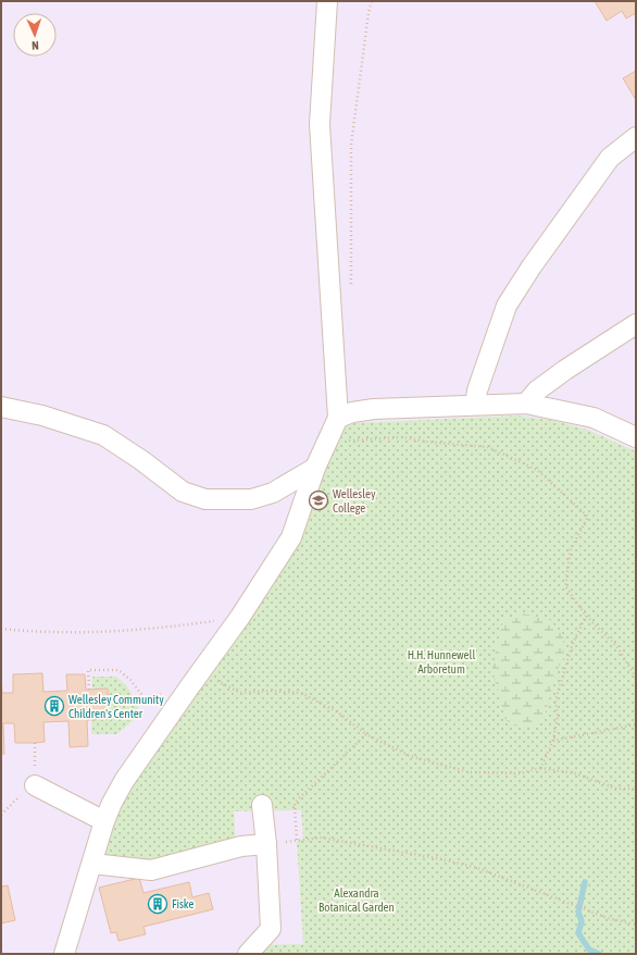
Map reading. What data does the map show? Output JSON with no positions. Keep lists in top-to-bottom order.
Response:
{
  "parks": ["H.H. Hunnewell Arboretum", "Alexandra Botanical Garden"],
  "places": {
    "school or university": ["Wellesley College"],
    "building": ["Wellesley Community Children's Center", "Fiske"]
  },
  "north": "bottom"
}
